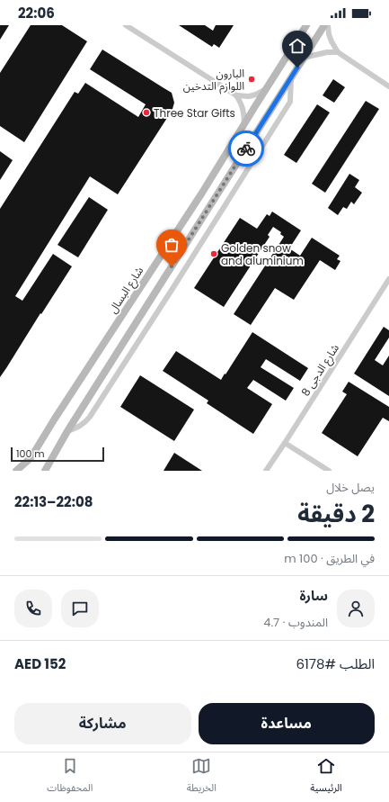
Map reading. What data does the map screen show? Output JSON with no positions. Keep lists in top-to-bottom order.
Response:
{
  "streets": {
    "street": ["شارع البسال", "شارع الدجى 8"]
  },
  "places": ["البارون اللوازم التدخين", "Three Star Gifts", "Golden snow and aluminium"],
  "scale_bar": "100 m",
  "page": {
    "status": "22:06",
    "scale": "100 m",
    "heading": ["2 دقيقة", "يصل خلال", "22:08–22:13"],
    "panel": [
      "سارة",
      "المندوب · 4.7",
      "الطلب #6178",
      "AED 152"
    ],
    "bar": "في الطريق · 100 m",
    "buttons": ["مساعدة", "مشاركة"],
    "tabs": ["الرئيسية", "الخريطة", "المحفوظات"]
  }
}
